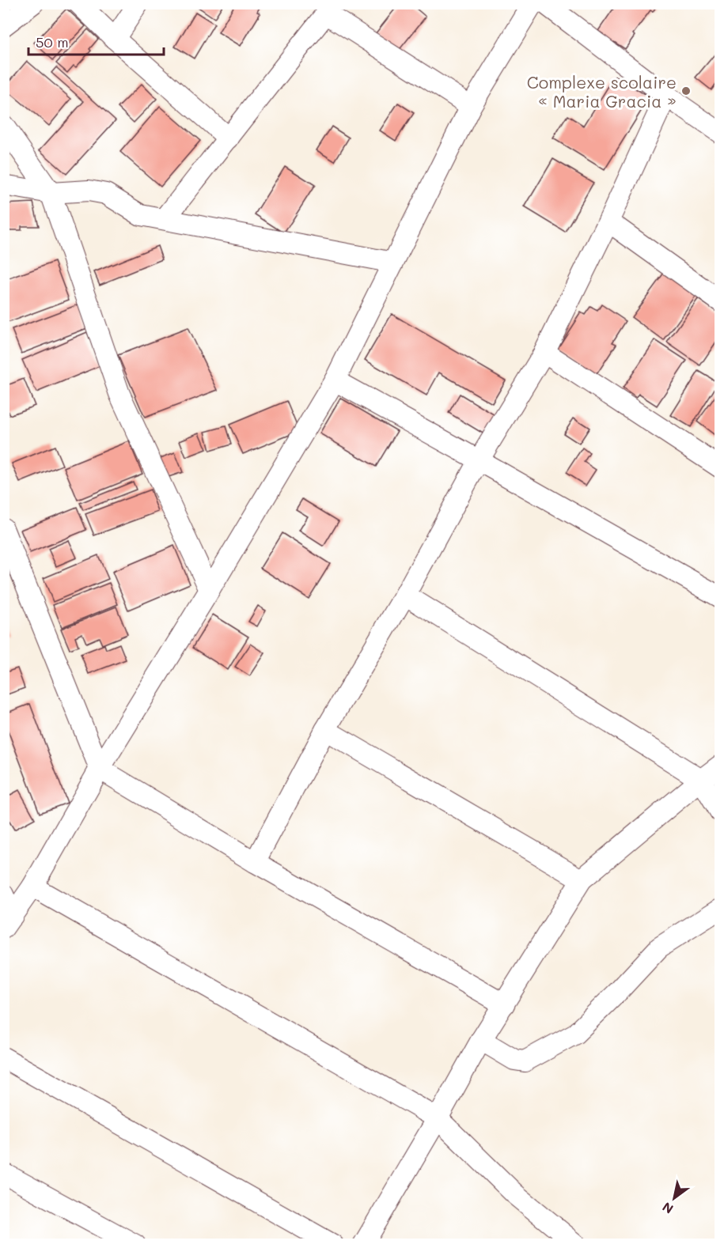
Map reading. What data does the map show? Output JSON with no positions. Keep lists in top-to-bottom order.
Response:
{
  "places": ["Complexe scolaire « Maria Gracia »"],
  "scale_bar": "50 m",
  "north": "bottom left"
}
